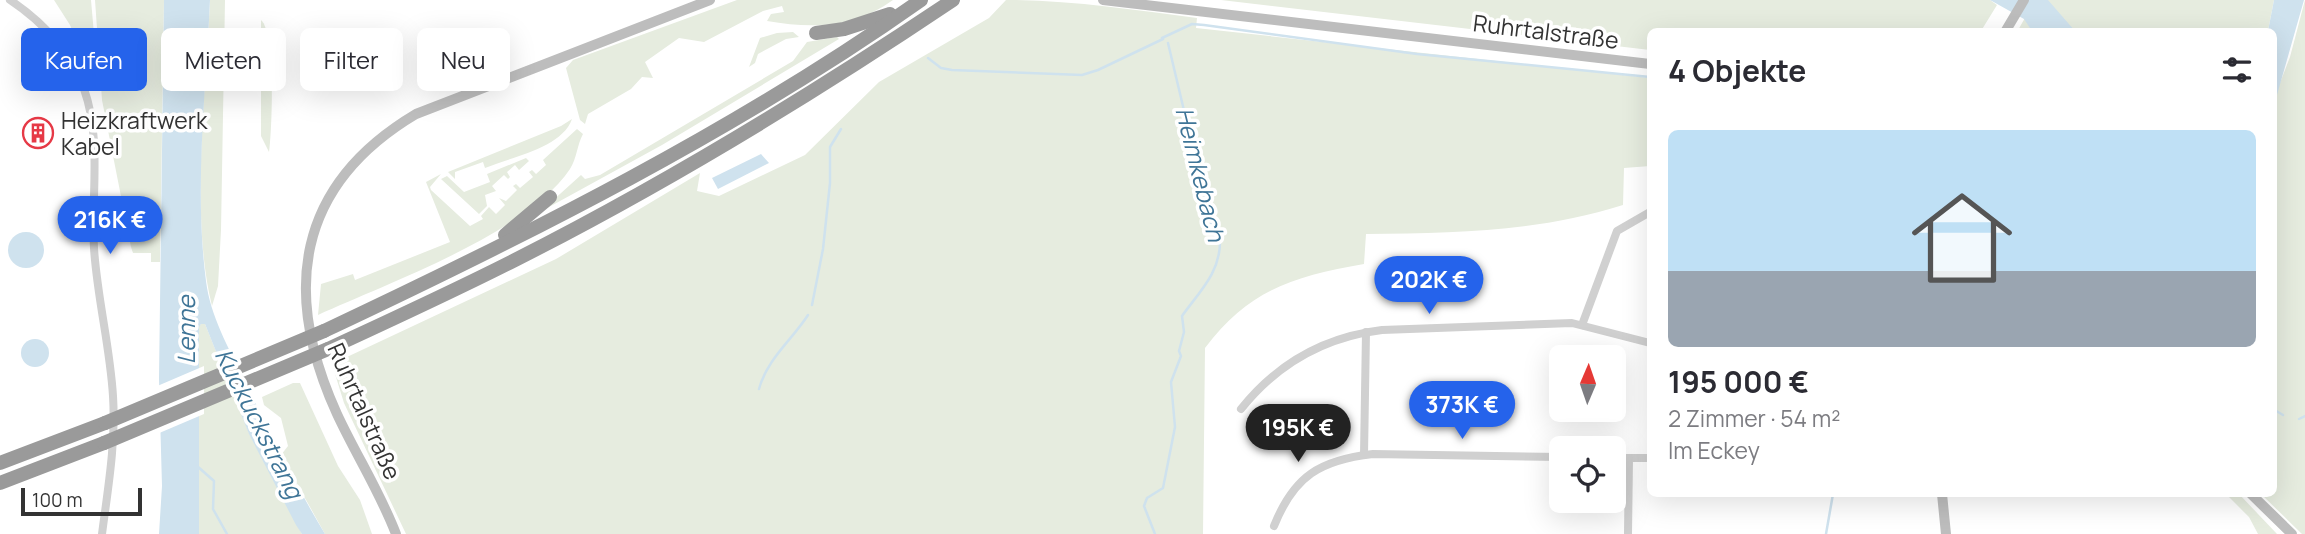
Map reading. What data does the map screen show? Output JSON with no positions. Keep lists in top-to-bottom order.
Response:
{
  "streets": {
    "main road": ["Ruhrtalstraße"]
  },
  "water": ["Heimkebach", "Lenne", "Kuckuckstrang"],
  "places": {
    "building": ["Heizkraftwerk Kabel"]
  },
  "scale_bar": "100 m",
  "north": "top",
  "page": {
    "chip": [
      "Kaufen",
      "Mieten",
      "Filter",
      "Neu"
    ],
    "heading": "4 Objekte",
    "list": [
      {
        "name": "195 000 €",
        "note": "2 Zimmer · 54 m² · Im Eckey"
      }
    ],
    "price": [
      "216K €",
      "202K €",
      "373K €",
      "195K €"
    ],
    "scale": "100 m"
  }
}
